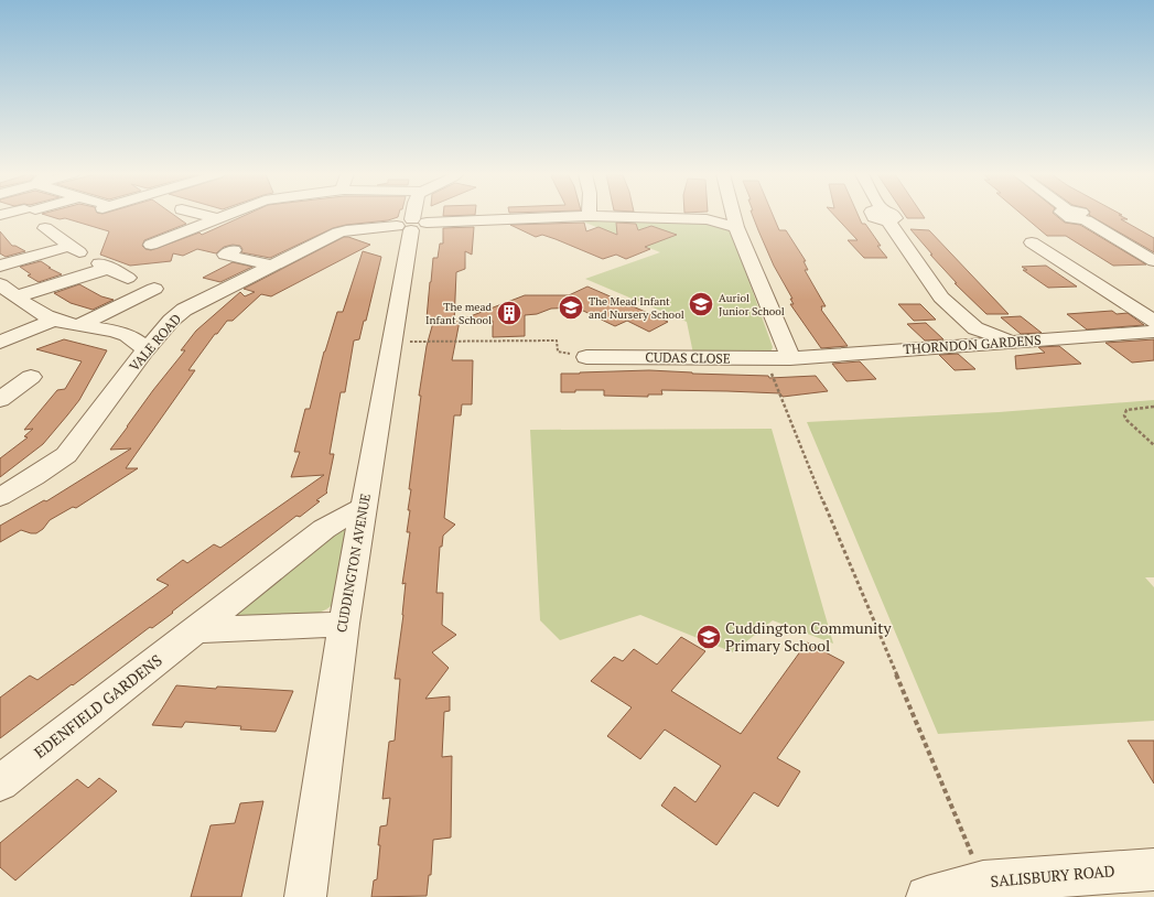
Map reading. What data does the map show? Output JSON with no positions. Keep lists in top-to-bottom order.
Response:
{
  "streets": {
    "street": [
      "VALE ROAD",
      "THORNDON GARDENS",
      "CUDAS CLOSE",
      "CUDDINGTON AVENUE",
      "EDENFIELD GARDENS",
      "SALISBURY ROAD"
    ]
  },
  "crossings": [
    ["VALE ROAD", "CUDDINGTON AVENUE"],
    ["THORNDON GARDENS", "CUDAS CLOSE"],
    ["CUDDINGTON AVENUE", "EDENFIELD GARDENS"]
  ],
  "places": {
    "school or university": ["Auriol Junior School", "The Mead Infant and Nursery School", "Cuddington Community Primary School"],
    "building": ["The mead Infant School"]
  }
}
